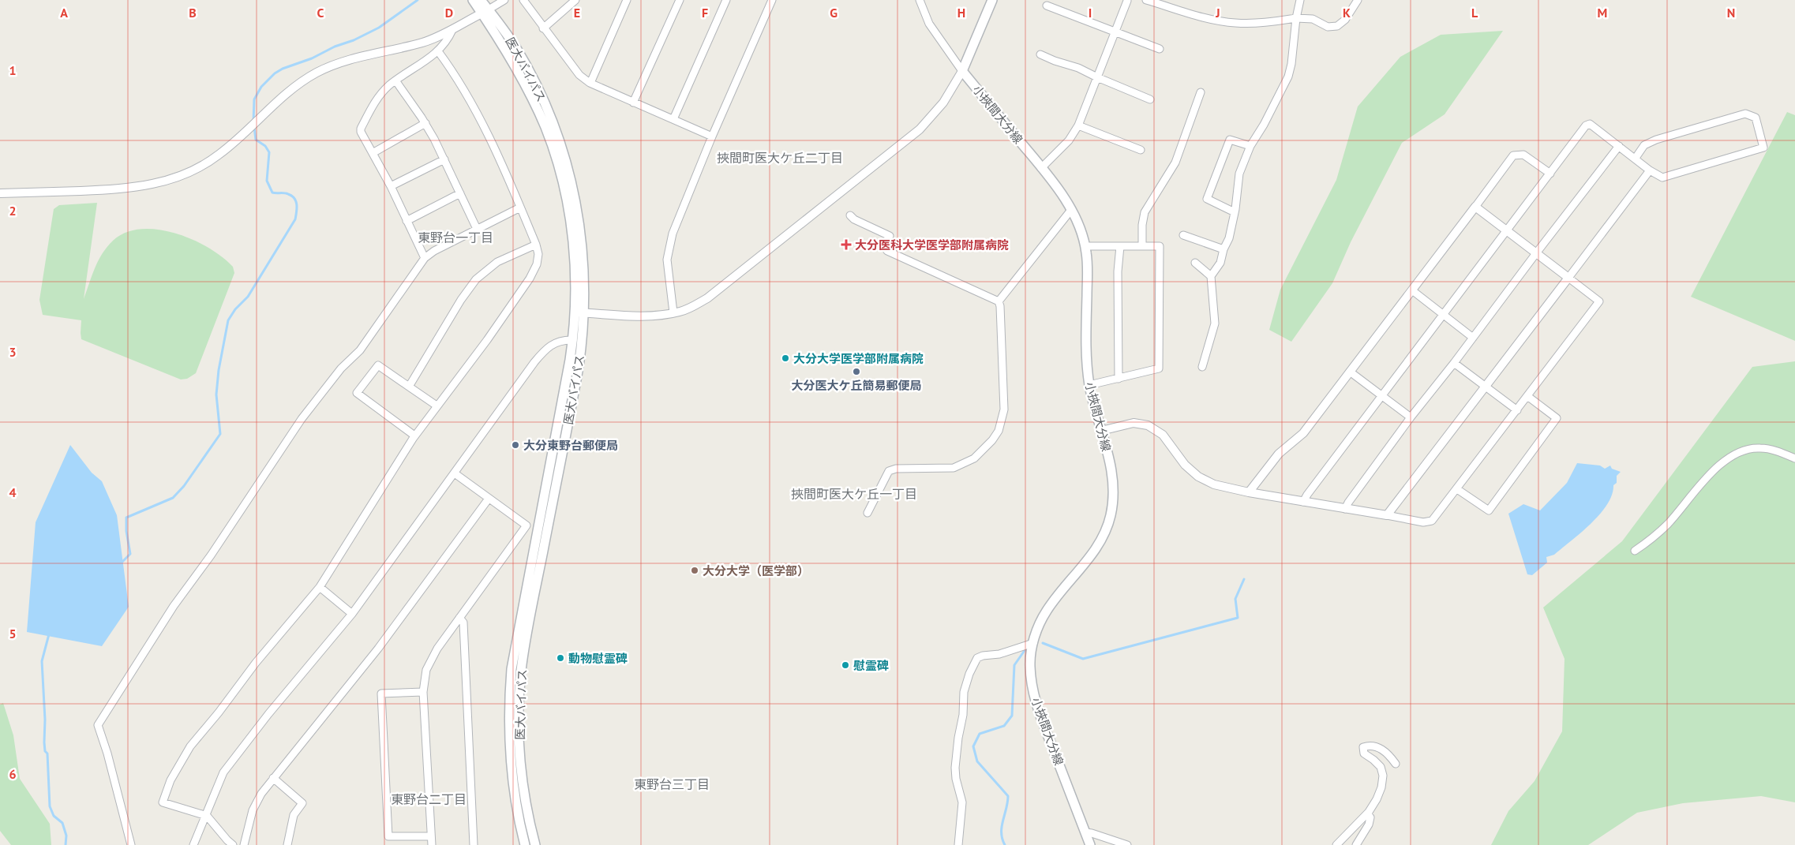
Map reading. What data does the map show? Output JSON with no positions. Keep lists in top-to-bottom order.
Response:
{
  "streets": {
    "main road": ["医大バイパス", "小挾間大分線"]
  },
  "districts": [
    "挾間町医大ケ丘二丁目",
    "東野台一丁目",
    "挾間町医大ケ丘一丁目",
    "東野台三丁目",
    "東野台二丁目"
  ],
  "places": {
    "health": ["大分医科大学医学部附属病院"],
    "other": [
      "大分大学医学部附属病院",
      "大分医大ケ丘簡易郵便局",
      "大分東野台郵便局",
      "大分大学（医学部）",
      "動物慰霊碑",
      "慰霊碑"
    ]
  },
  "grid": {
    "columns": [
      "A",
      "B",
      "C",
      "D",
      "E",
      "F",
      "G",
      "H",
      "I",
      "J",
      "K",
      "L",
      "M",
      "N"
    ],
    "rows": [
      "1",
      "2",
      "3",
      "4",
      "5",
      "6"
    ]
  }
}
